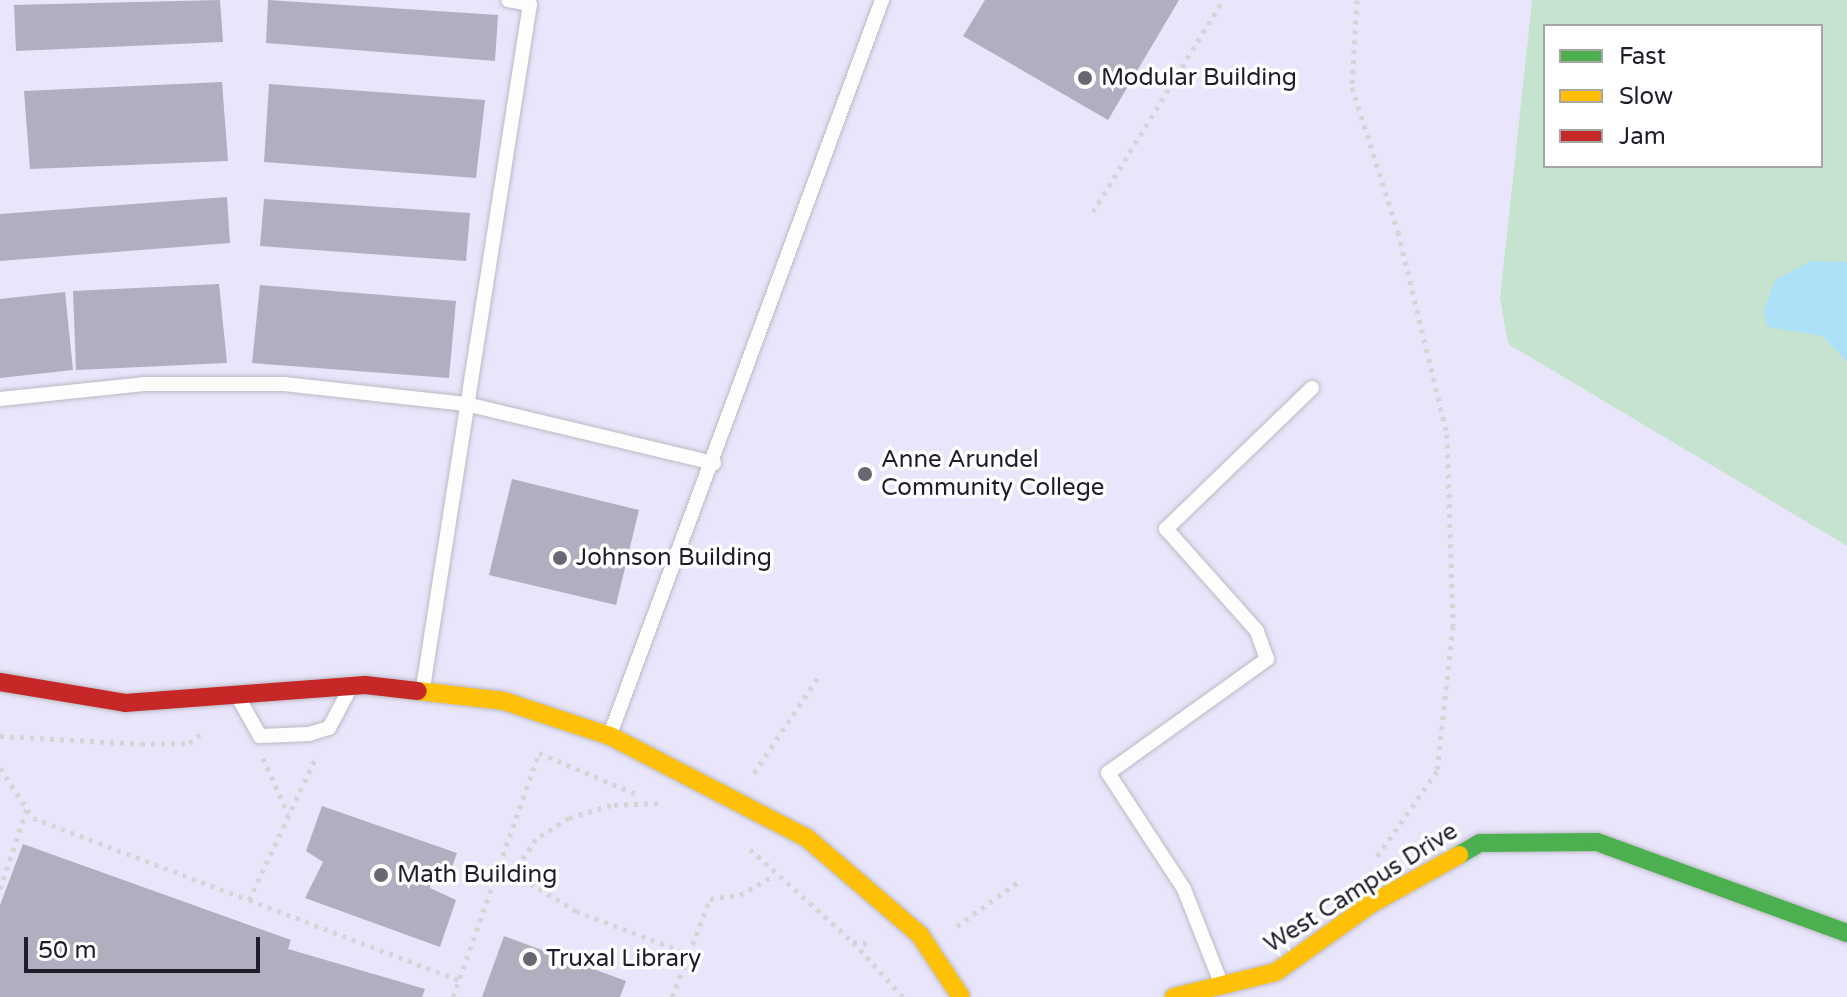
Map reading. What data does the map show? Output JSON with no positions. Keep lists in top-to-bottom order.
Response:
{
  "streets": {
    "street": ["West Campus Drive"]
  },
  "places": [
    "Modular Building",
    "Anne Arundel Community College",
    "Johnson Building",
    "Math Building",
    "Truxal Library"
  ],
  "legend": ["Fast", "Slow", "Jam"],
  "scale_bar": "50 m"
}
